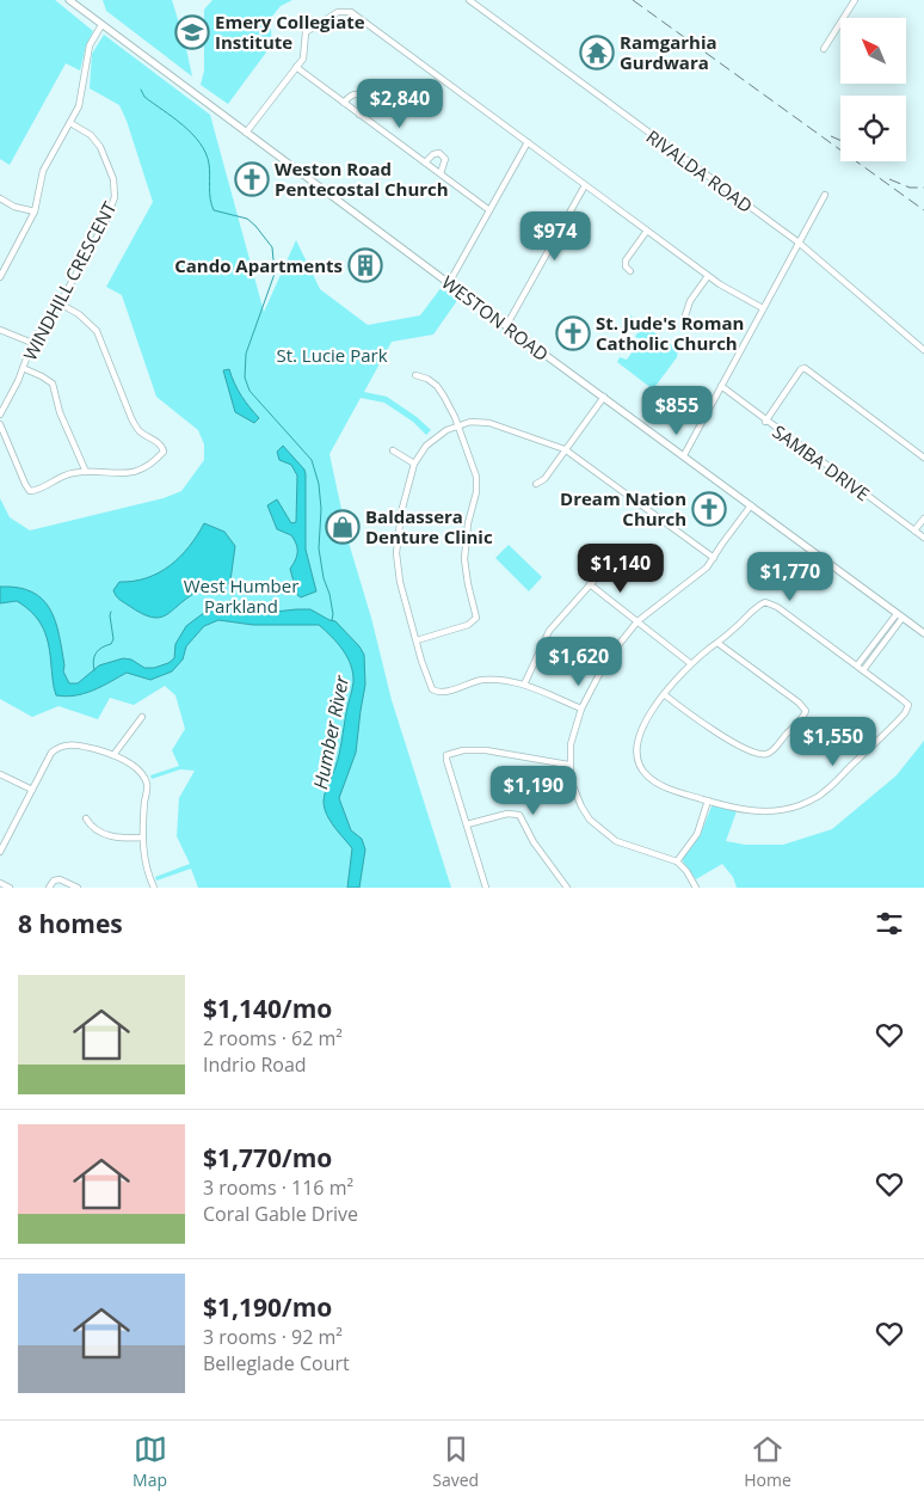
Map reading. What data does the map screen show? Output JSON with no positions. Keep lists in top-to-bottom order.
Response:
{
  "streets": {
    "main road": ["WESTON ROAD"],
    "street": ["RIVALDA ROAD", "WINDHILL CRESCENT", "SAMBA DRIVE"]
  },
  "water": ["Humber River"],
  "parks": ["St. Lucie Park", "West Humber Parkland"],
  "places": {
    "school or university": ["Emery Collegiate Institute"],
    "temple": ["Ramgarhia Gurdwara"],
    "church": ["Weston Road Pentecostal Church", "St. Jude's Roman Catholic Church", "Dream Nation Church"],
    "building": ["Cando Apartments"],
    "shop": ["Baldassera Denture Clinic"]
  },
  "north": "top left",
  "page": {
    "price": [
      "$2,840",
      "$974",
      "$855",
      "$1,140",
      "$1,770",
      "$1,620",
      "$1,550",
      "$1,190"
    ],
    "heading": "8 homes",
    "list": [
      {
        "name": "$1,140/mo",
        "note": "2 rooms · 62 m² · Indrio Road"
      },
      {
        "name": "$1,770/mo",
        "note": "3 rooms · 116 m² · Coral Gable Drive"
      },
      {
        "name": "$1,190/mo",
        "note": "3 rooms · 92 m² · Belleglade Court"
      }
    ],
    "tabs": ["Map", "Saved", "Home"]
  }
}
